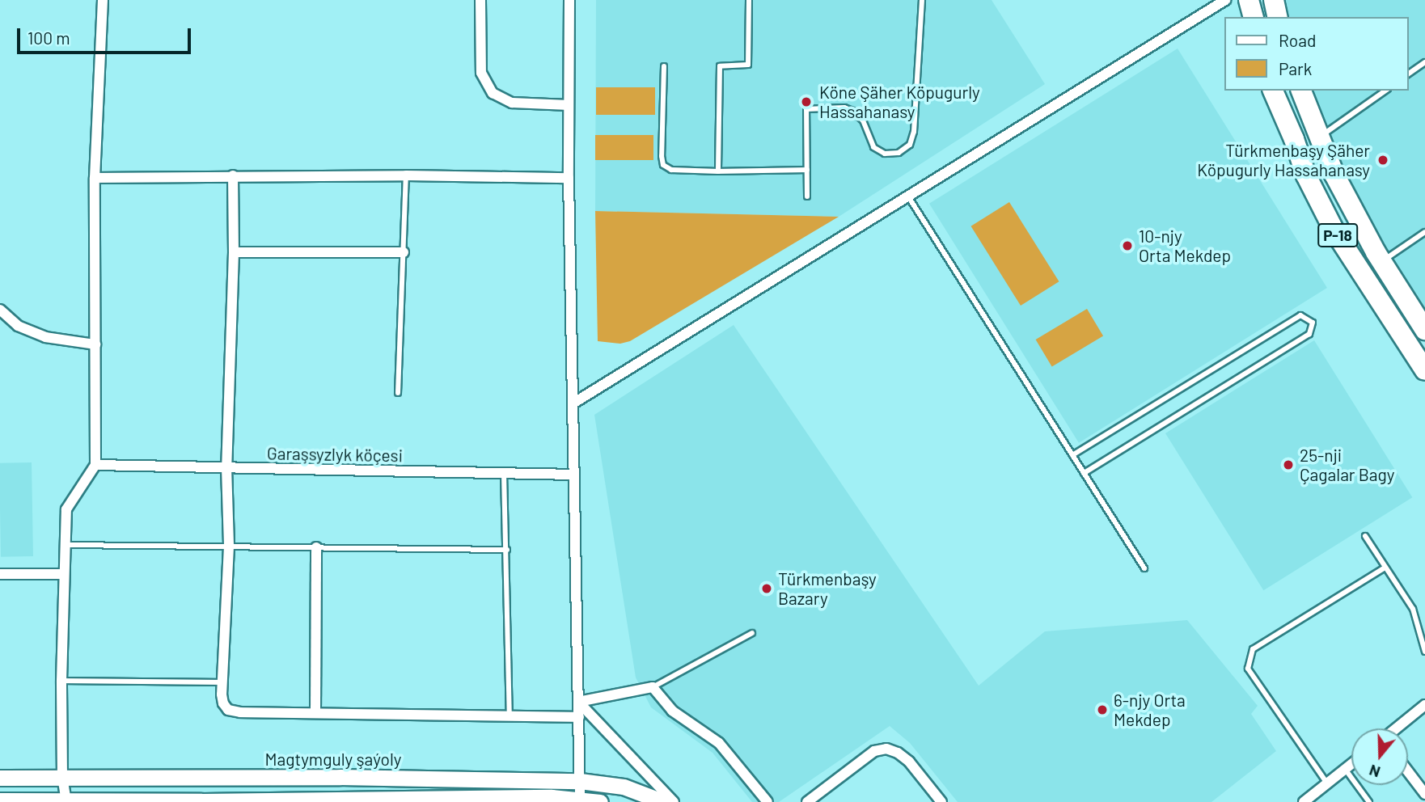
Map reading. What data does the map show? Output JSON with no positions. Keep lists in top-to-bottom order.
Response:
{
  "streets": {
    "highway": ["P-18"],
    "street": ["Garaşsyzlyk köçesi", "Magtymguly şaýoly"]
  },
  "places": [
    "Köne Şäher Köpugurly Hassahanasy",
    "Türkmenbaşy Şäher Köpugurly Hassahanasy",
    "10-njy Orta Mekdep",
    "25-nji Çagalar Bagy",
    "Türkmenbaşy Bazary",
    "6-njy Orta Mekdep"
  ],
  "legend": ["Road", "Park"],
  "scale_bar": "100 m",
  "north": "bottom"
}
